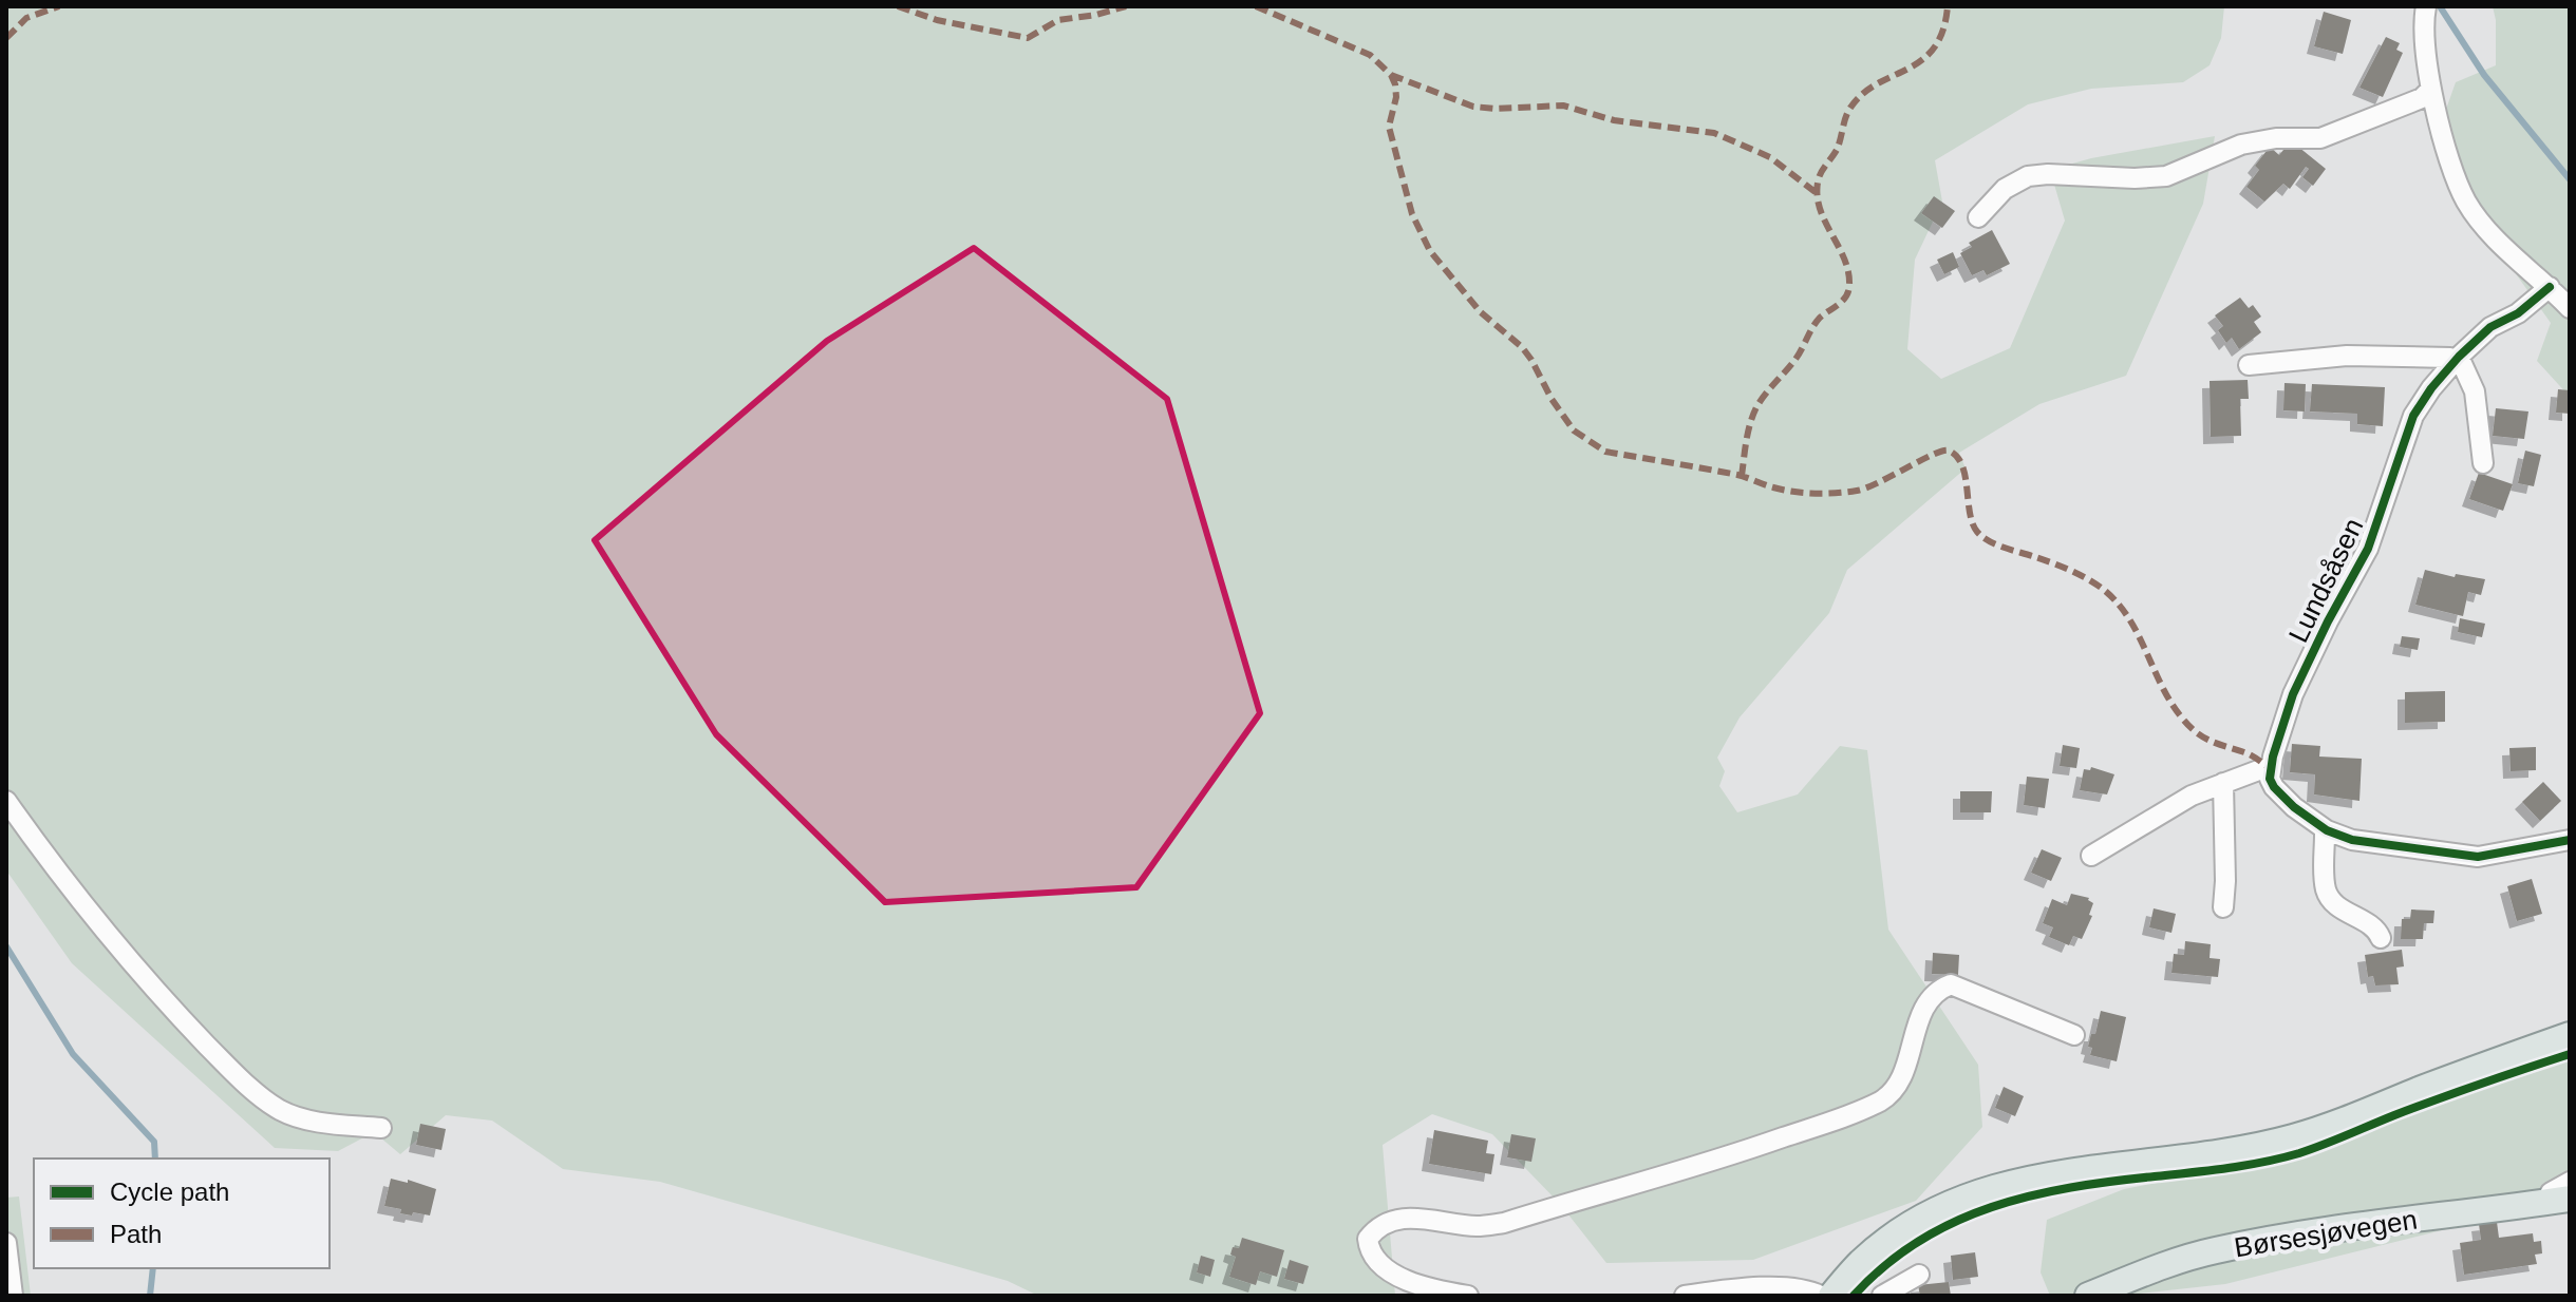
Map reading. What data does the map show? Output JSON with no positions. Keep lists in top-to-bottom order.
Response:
{
  "streets": {
    "main road": ["Børsesjøvegen"],
    "street": ["Lundsåsen"]
  },
  "legend": ["Cycle path", "Path"]
}
